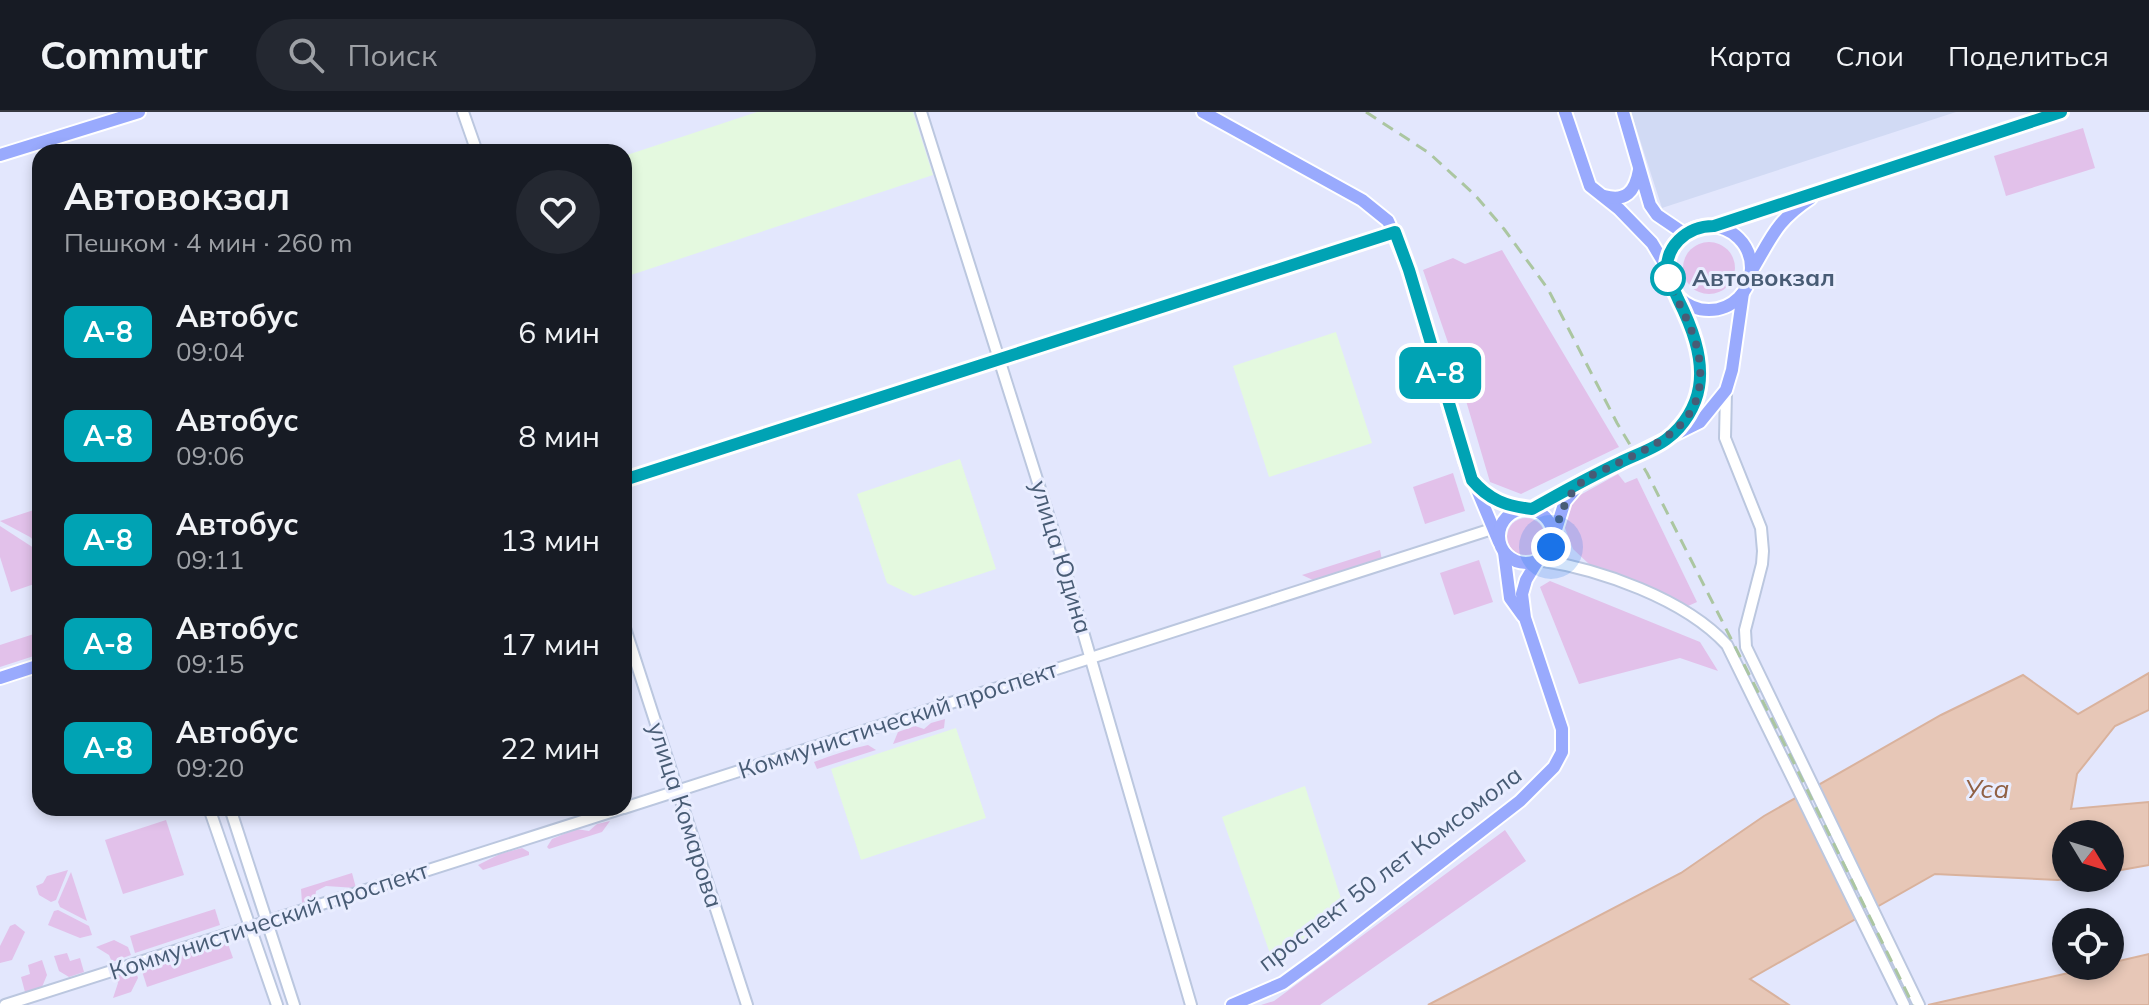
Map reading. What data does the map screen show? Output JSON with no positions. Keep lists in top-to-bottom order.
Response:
{
  "streets": {
    "main road": ["проспект 50 лет Комсомола"],
    "street": ["улица Юдина", "Коммунистический проспект", "улица Комарова"]
  },
  "crossings": [
    ["улица Юдина", "Коммунистический проспект"],
    ["Коммунистический проспект", "улица Комарова"]
  ],
  "water": ["Уса"],
  "places": ["Автовокзал"],
  "lines": ["bus line А-8"],
  "north": "bottom right",
  "page": {
    "header": "Commutr",
    "search": "Поиск",
    "nav": ["Карта", "Слои", "Поделиться"],
    "on_map": "А-8",
    "heading": ["Автовокзал", "Пешком · 4 мин · 260 m"],
    "list": [
      {
        "mark": "А-8",
        "name": "Автобус",
        "note": "09:04",
        "value": "6 мин"
      },
      {
        "mark": "А-8",
        "name": "Автобус",
        "note": "09:06",
        "value": "8 мин"
      },
      {
        "mark": "А-8",
        "name": "Автобус",
        "note": "09:11",
        "value": "13 мин"
      },
      {
        "mark": "А-8",
        "name": "Автобус",
        "note": "09:15",
        "value": "17 мин"
      },
      {
        "mark": "А-8",
        "name": "Автобус",
        "note": "09:20",
        "value": "22 мин"
      }
    ]
  }
}
